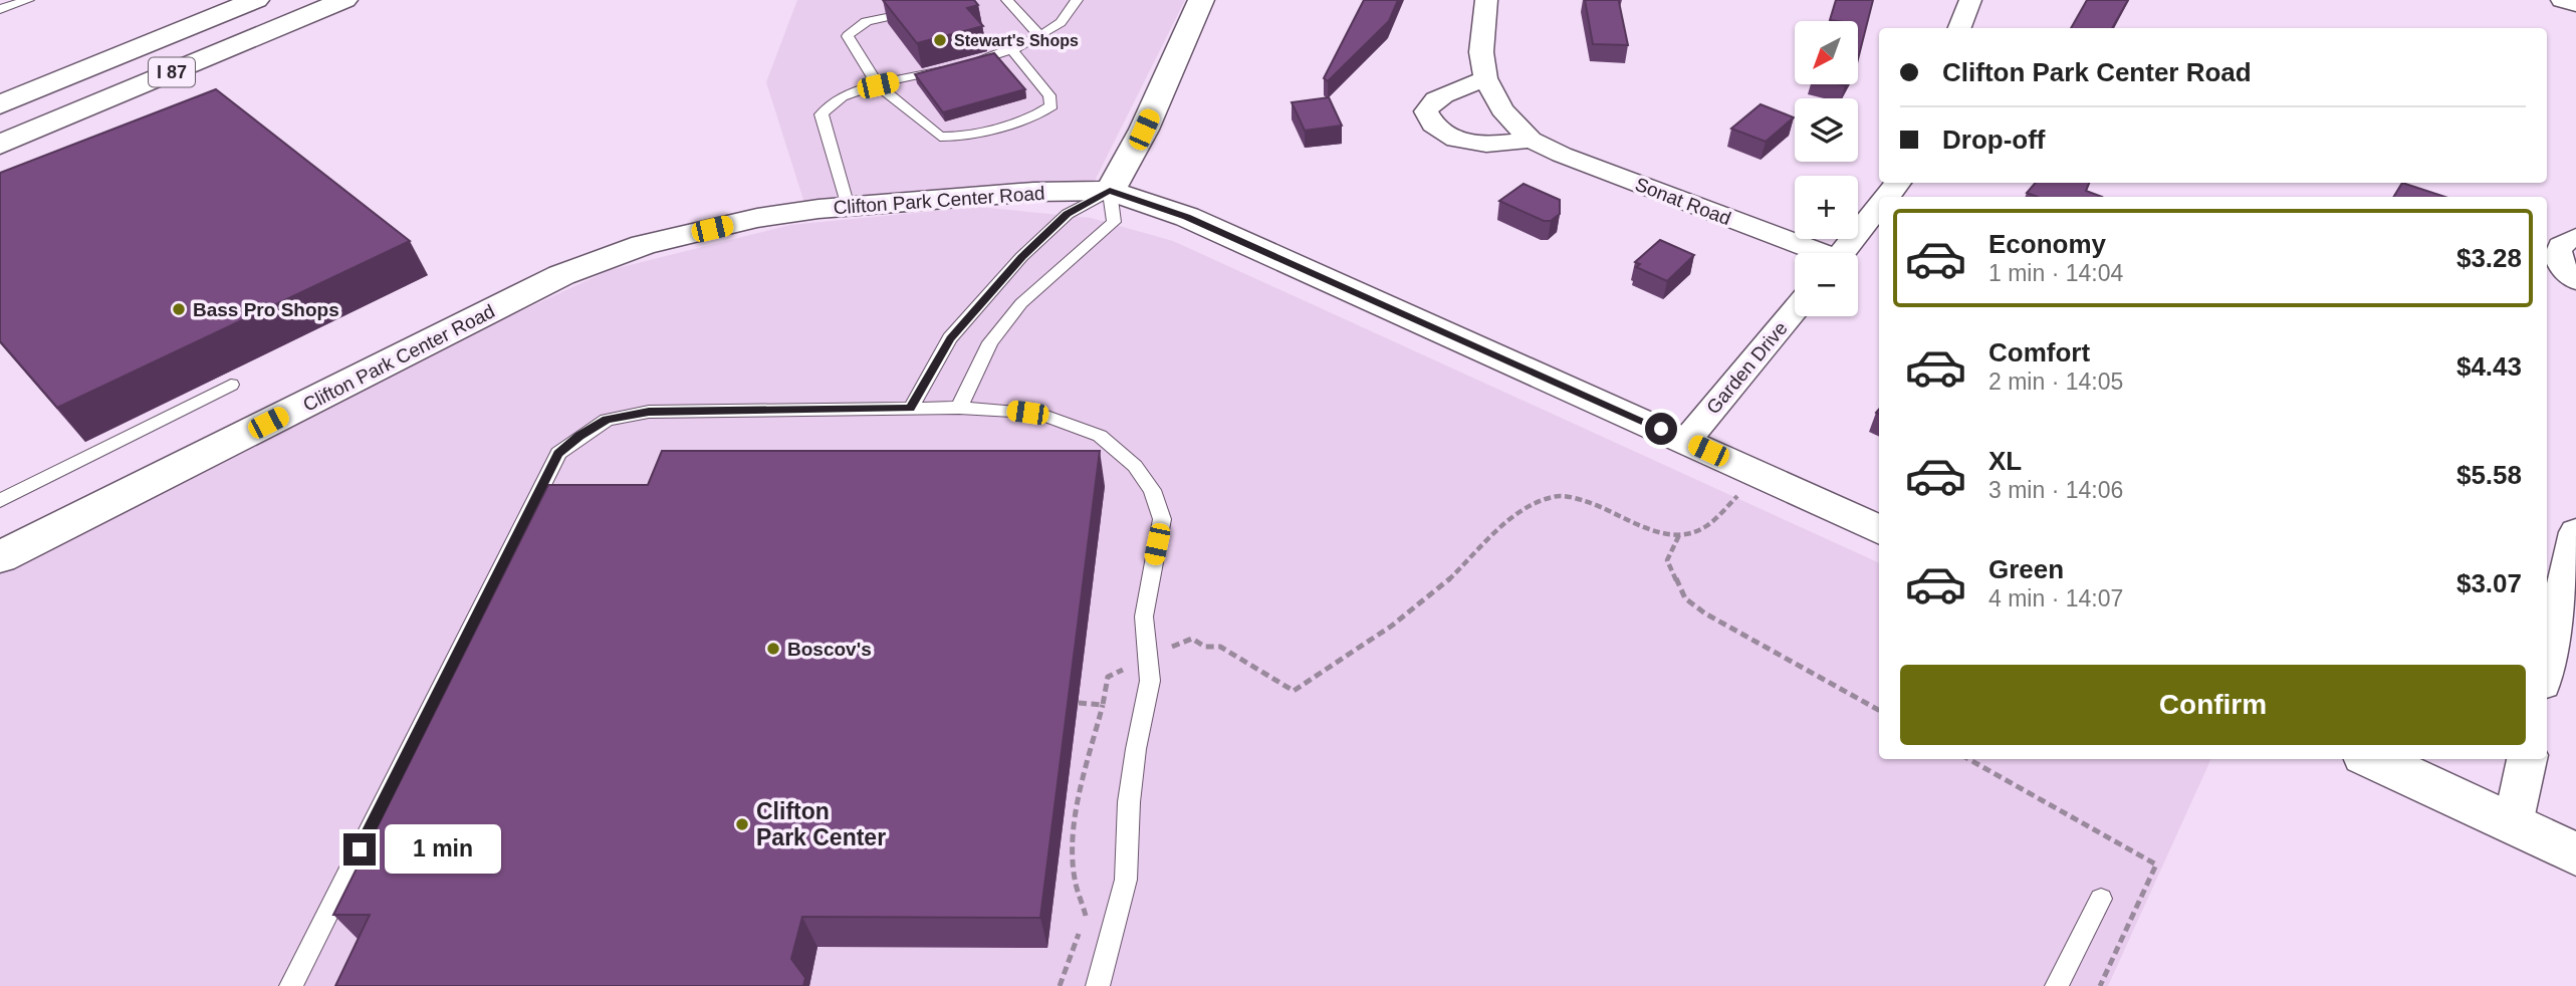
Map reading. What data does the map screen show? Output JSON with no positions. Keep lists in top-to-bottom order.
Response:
{
  "streets": {
    "main road": ["I 87", "Clifton Park Center Road"],
    "street": ["Sonat Road", "Garden Drive"]
  },
  "crossings": [
    ["Clifton Park Center Road", "Garden Drive"]
  ],
  "places": [
    "Stewart's Shops",
    "Bass Pro Shops",
    "Boscov's",
    "Clifton Park Center"
  ],
  "north": "bottom left",
  "page": {
    "map_buttons": ["+", "−"],
    "banner": ["Clifton Park Center Road", "Drop-off"],
    "list": [
      {
        "name": "Economy",
        "note": "1 min · 14:04",
        "value": "$3.28"
      },
      {
        "name": "Comfort",
        "note": "2 min · 14:05",
        "value": "$4.43"
      },
      {
        "name": "XL",
        "note": "3 min · 14:06",
        "value": "$5.58"
      },
      {
        "name": "Green",
        "note": "4 min · 14:07",
        "value": "$3.07"
      }
    ],
    "buttons": "Confirm",
    "bubble": "1 min"
  }
}
